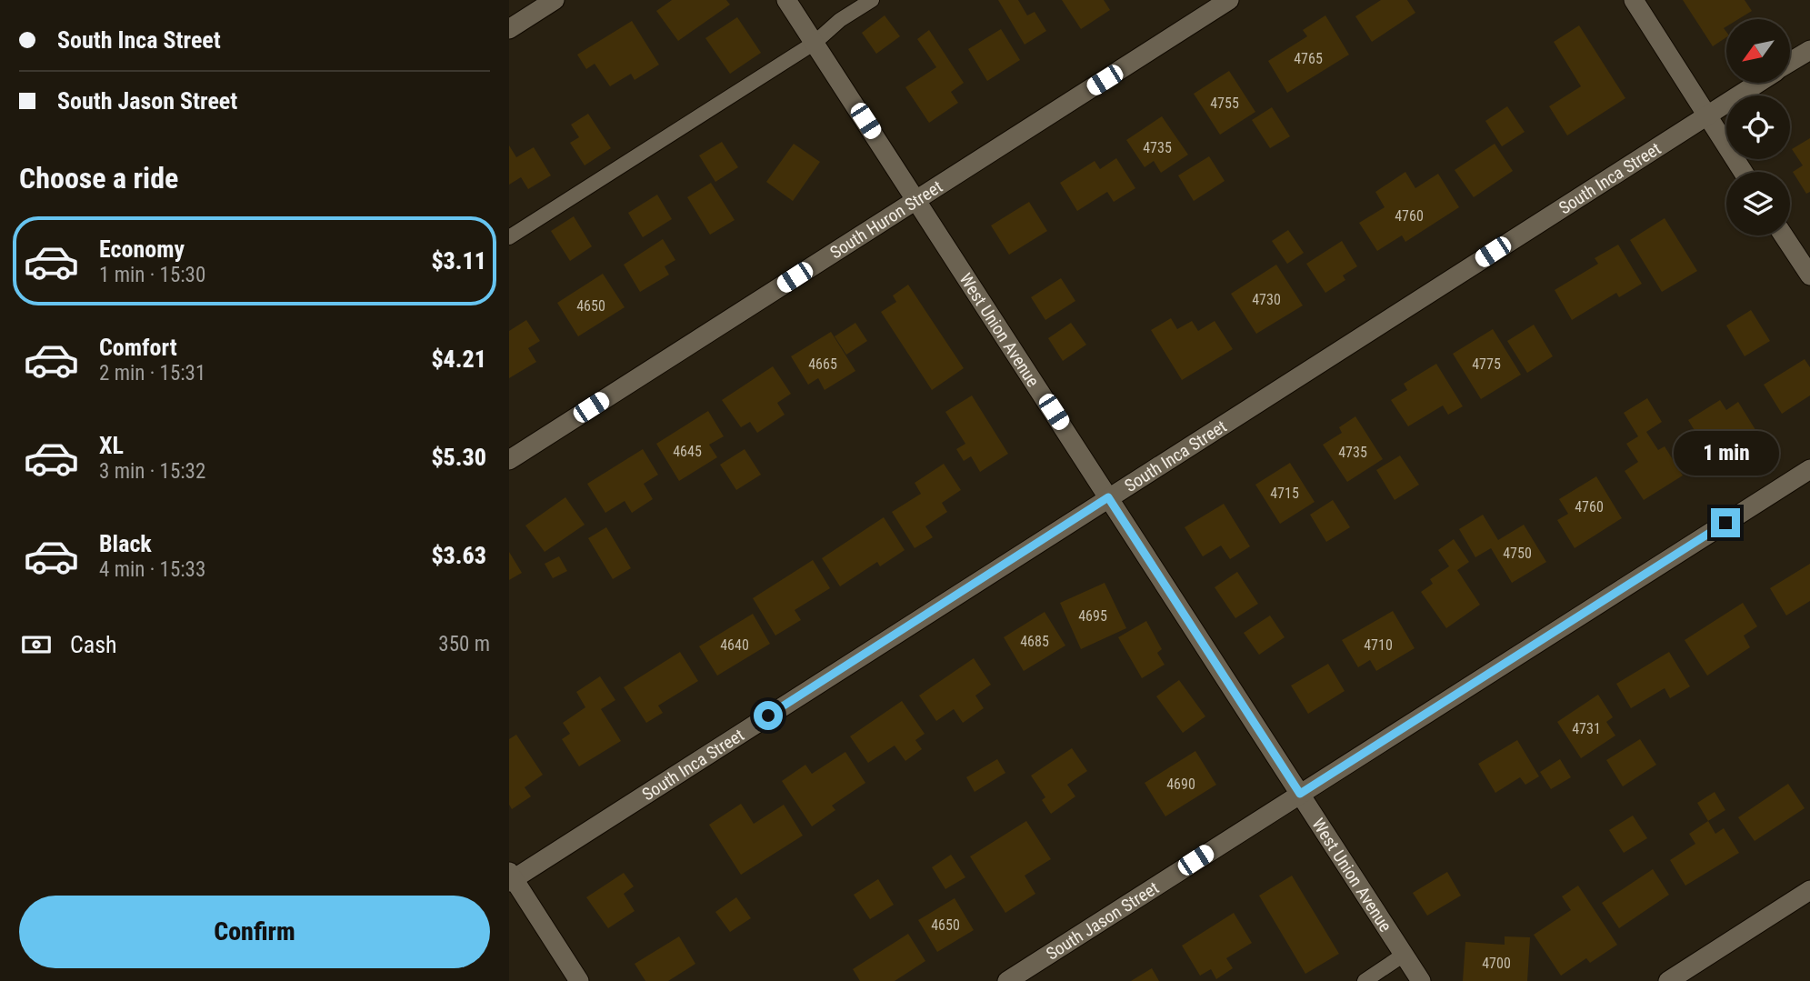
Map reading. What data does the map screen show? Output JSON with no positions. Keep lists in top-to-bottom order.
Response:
{
  "streets": {
    "street": [
      "South Inca Street",
      "South Huron Street",
      "West Union Avenue",
      "South Jason Street"
    ]
  },
  "crossings": [
    ["South Inca Street", "West Union Avenue"],
    ["South Huron Street", "West Union Avenue"],
    ["West Union Avenue", "South Jason Street"]
  ],
  "house_numbers": [
    "4765",
    "4755",
    "4735",
    "4760",
    "4730",
    "4650",
    "4665",
    "4775",
    "4645",
    "4735",
    "4715",
    "4760",
    "4750",
    "4695",
    "4685",
    "4640",
    "4710",
    "4731",
    "4690",
    "4650",
    "4700"
  ],
  "north": "bottom left",
  "page": {
    "banner": ["South Inca Street", "South Jason Street"],
    "heading": "Choose a ride",
    "list": [
      {
        "name": "Economy",
        "note": "1 min · 15:30",
        "value": "$3.11"
      },
      {
        "name": "Comfort",
        "note": "2 min · 15:31",
        "value": "$4.21"
      },
      {
        "name": "XL",
        "note": "3 min · 15:32",
        "value": "$5.30"
      },
      {
        "name": "Black",
        "note": "4 min · 15:33",
        "value": "$3.63"
      }
    ],
    "bubble": "1 min",
    "pay": ["Cash", "350 m"],
    "buttons": "Confirm"
  }
}
